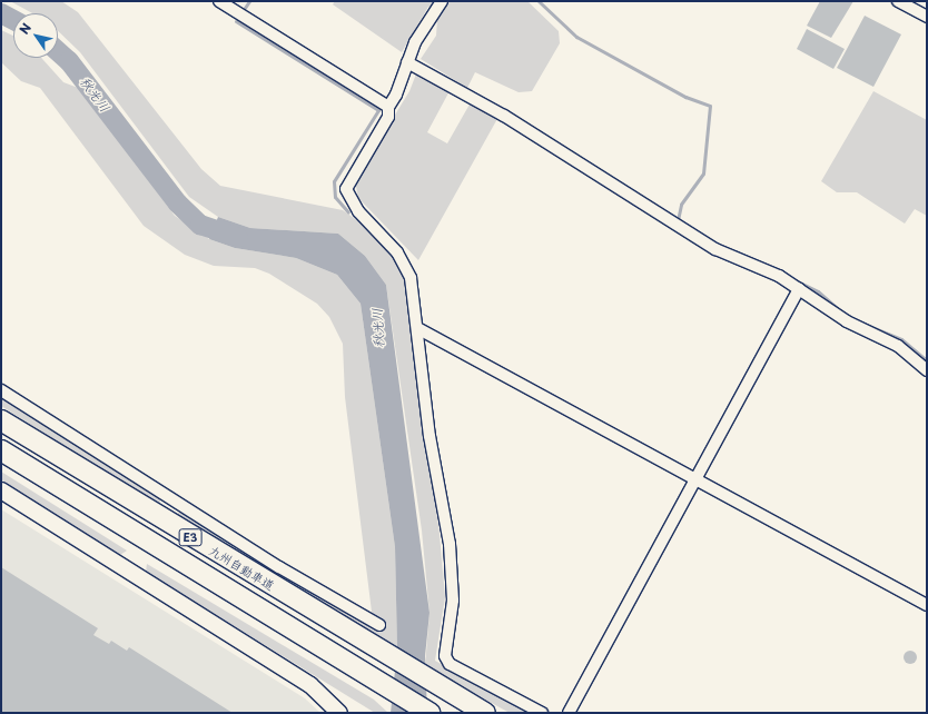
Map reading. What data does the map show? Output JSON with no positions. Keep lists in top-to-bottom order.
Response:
{
  "streets": {
    "highway": ["E3", "九州自動車道"]
  },
  "water": ["秋光川"],
  "north": "top left"
}
